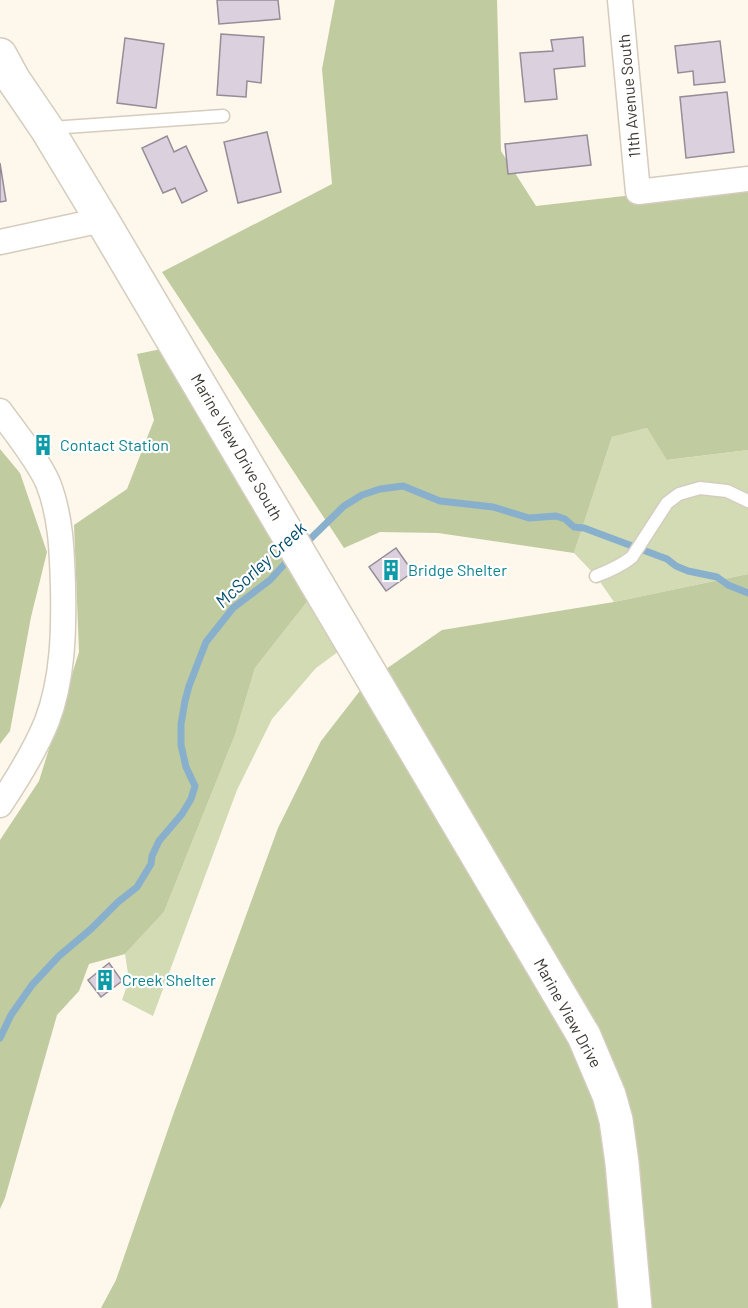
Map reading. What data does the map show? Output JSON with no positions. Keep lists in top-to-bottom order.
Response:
{
  "streets": {
    "main road": ["Marine View Drive South", "Marine View Drive"],
    "street": ["11th Avenue South"]
  },
  "crossings": [
    ["Marine View Drive South", "Marine View Drive"]
  ],
  "water": ["McSorley Creek"],
  "places": {
    "building": ["Contact Station", "Bridge Shelter", "Creek Shelter"]
  }
}
